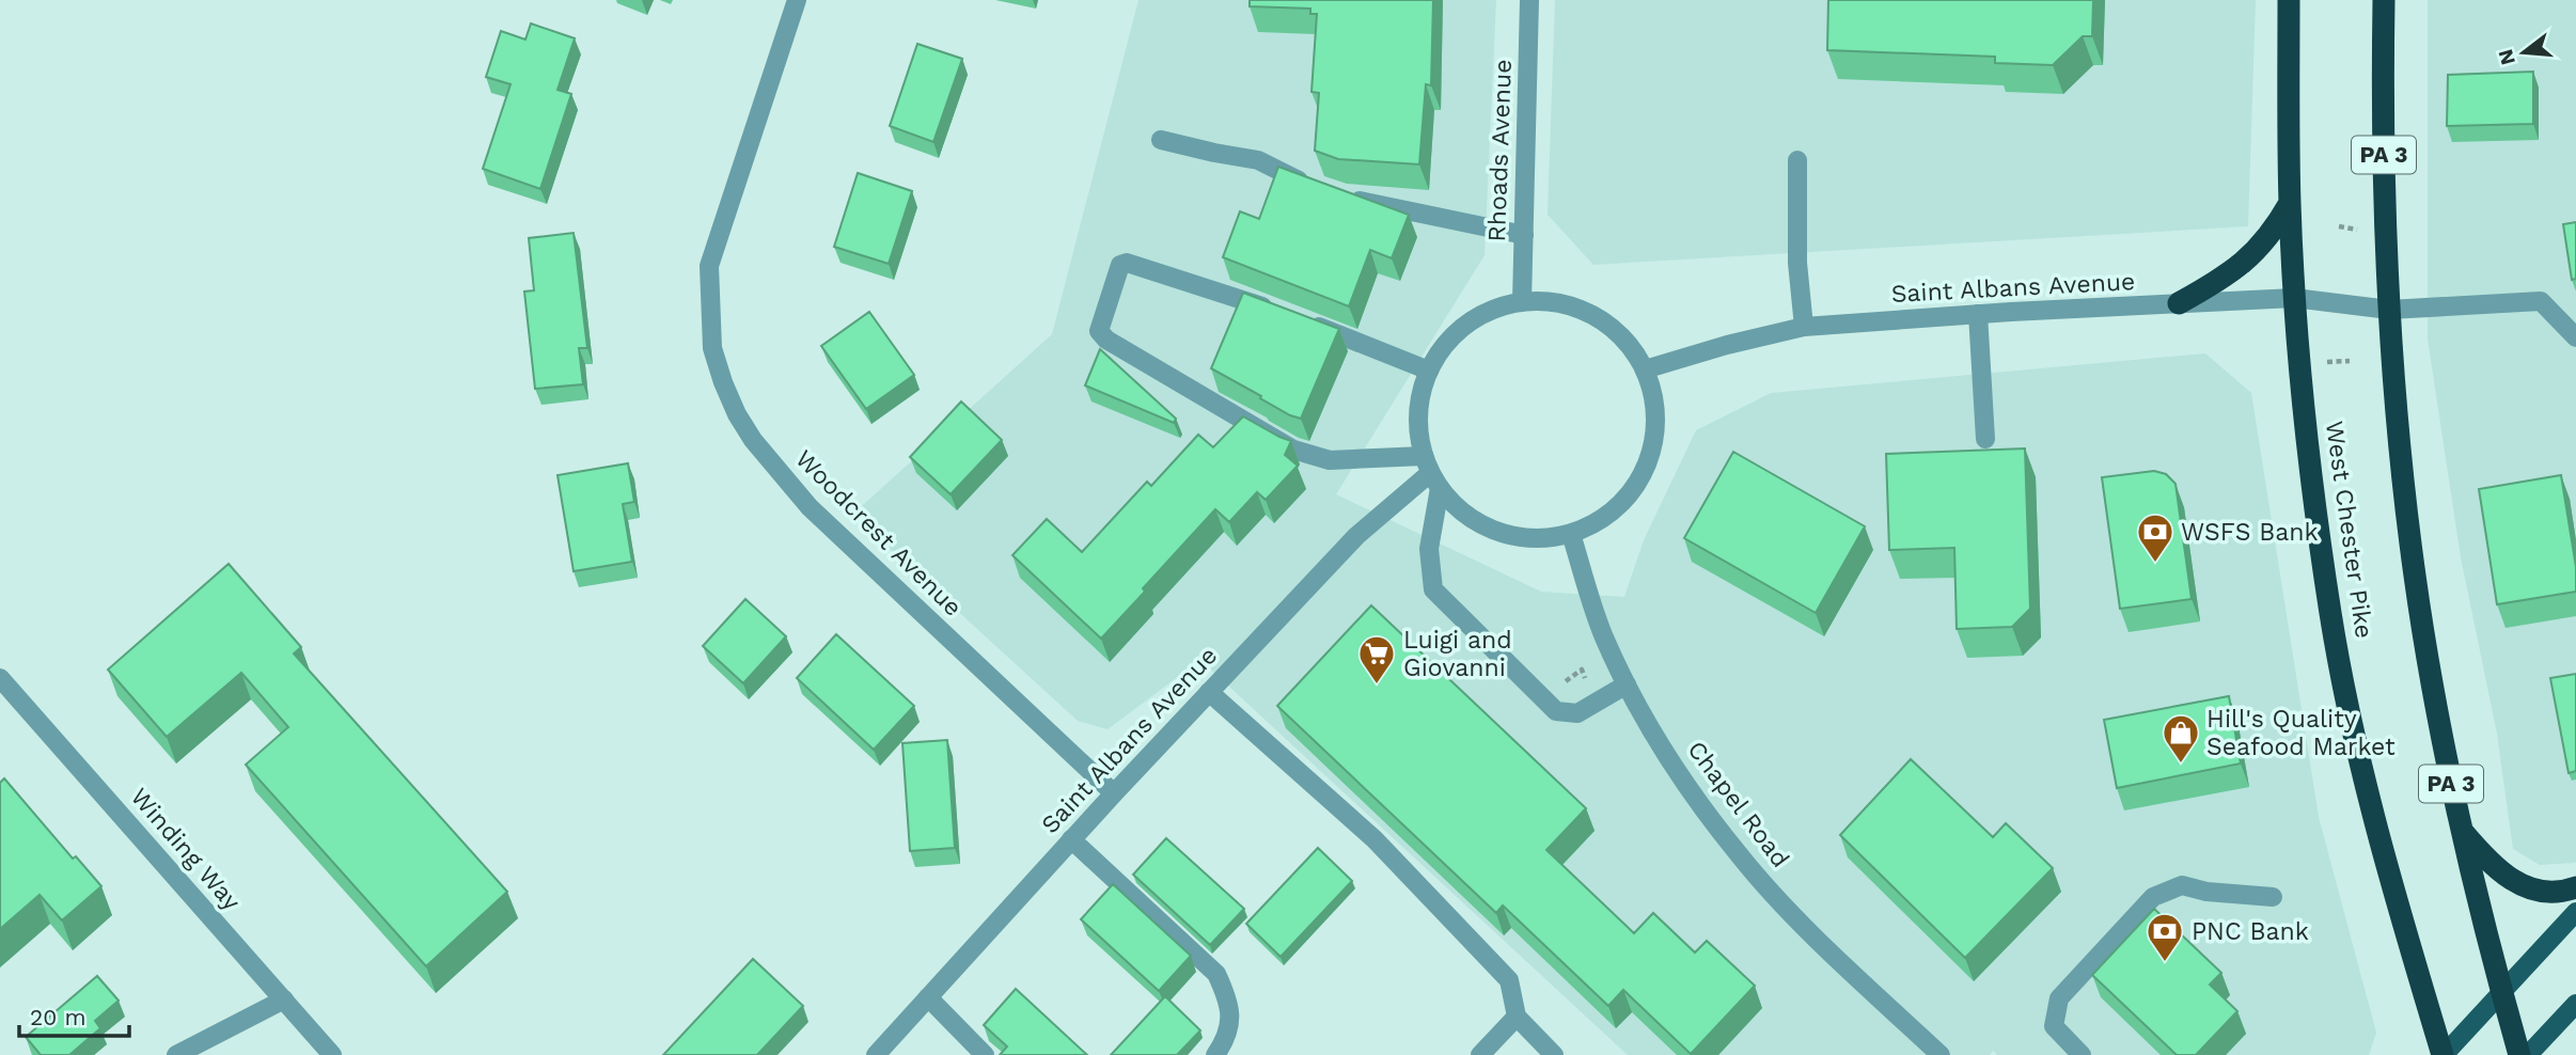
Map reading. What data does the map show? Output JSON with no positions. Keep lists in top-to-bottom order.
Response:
{
  "streets": {
    "highway": ["PA 3", "West Chester Pike"],
    "street": [
      "Rhoads Avenue",
      "Saint Albans Avenue",
      "Woodcrest Avenue",
      "Chapel Road",
      "Winding Way"
    ]
  },
  "crossings": [
    ["Rhoads Avenue", "Saint Albans Avenue"],
    ["Rhoads Avenue", "Chapel Road"],
    ["PA 3", "Saint Albans Avenue"],
    ["Saint Albans Avenue", "West Chester Pike"],
    ["Saint Albans Avenue", "Woodcrest Avenue"],
    ["Saint Albans Avenue", "Chapel Road"]
  ],
  "places": {
    "bank": ["WSFS Bank", "PNC Bank"],
    "supermarket": ["Luigi and Giovanni"],
    "shop": ["Hill's Quality Seafood Market"]
  },
  "scale_bar": "20 m",
  "north": "left"
}
